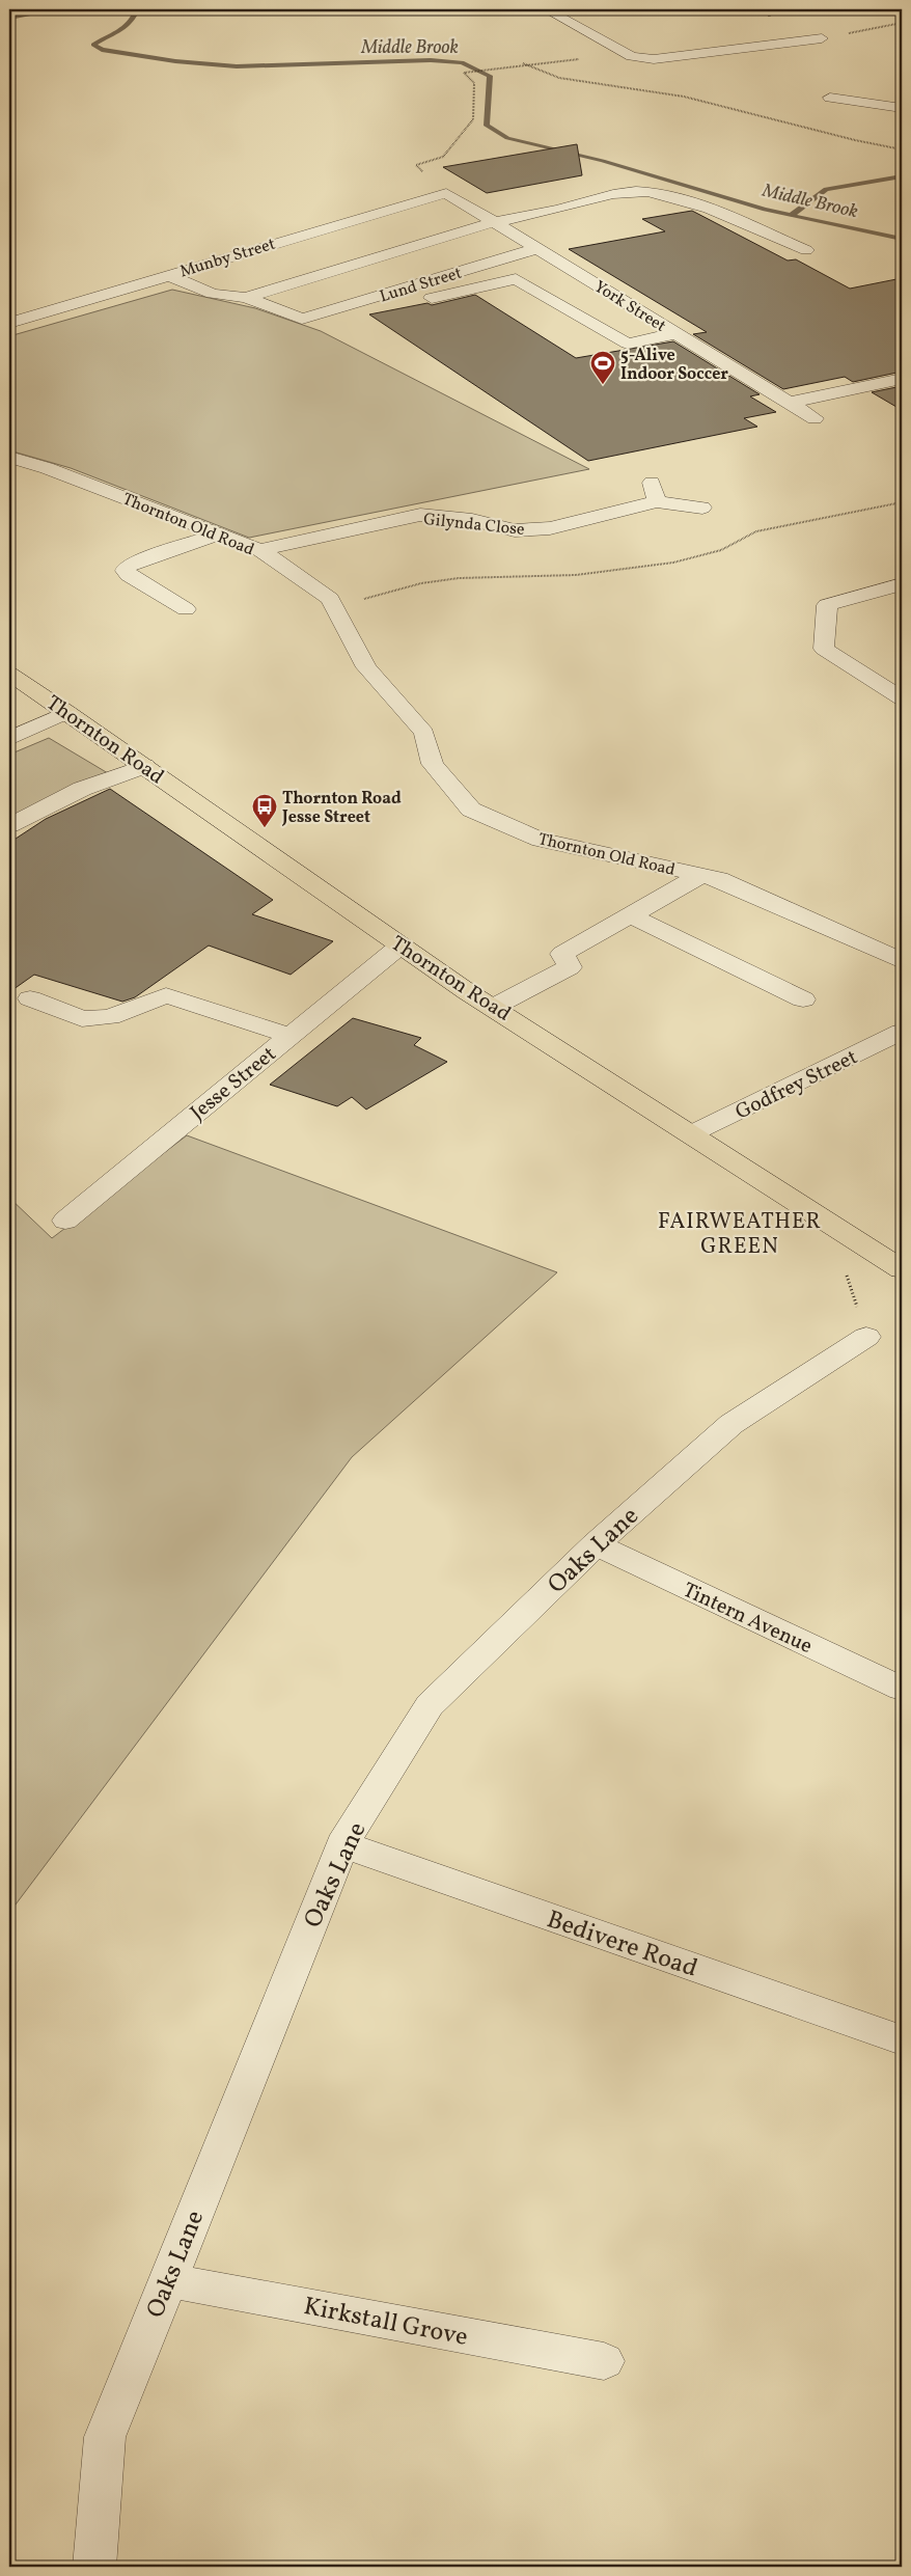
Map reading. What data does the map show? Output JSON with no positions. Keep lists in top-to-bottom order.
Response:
{
  "streets": {
    "main road": ["Thornton Road"],
    "street": [
      "Munby Street",
      "Lund Street",
      "York Street",
      "Thornton Old Road",
      "Gilynda Close",
      "Jesse Street",
      "Godfrey Street",
      "Oaks Lane",
      "Tintern Avenue",
      "Bedivere Road",
      "Kirkstall Grove"
    ]
  },
  "crossings": [
    ["Munby Street", "York Street"],
    ["Lund Street", "York Street"],
    ["Thornton Old Road", "Gilynda Close"],
    ["Thornton Road", "Jesse Street"],
    ["Thornton Road", "Godfrey Street"],
    ["Oaks Lane", "Tintern Avenue"],
    ["Oaks Lane", "Bedivere Road"],
    ["Oaks Lane", "Kirkstall Grove"]
  ],
  "districts": ["FAIRWEATHER GREEN"],
  "water": ["Middle Brook"],
  "places": {
    "sports": ["5-Alive Indoor Soccer"],
    "bus stop": ["Thornton Road Jesse Street"]
  }
}
